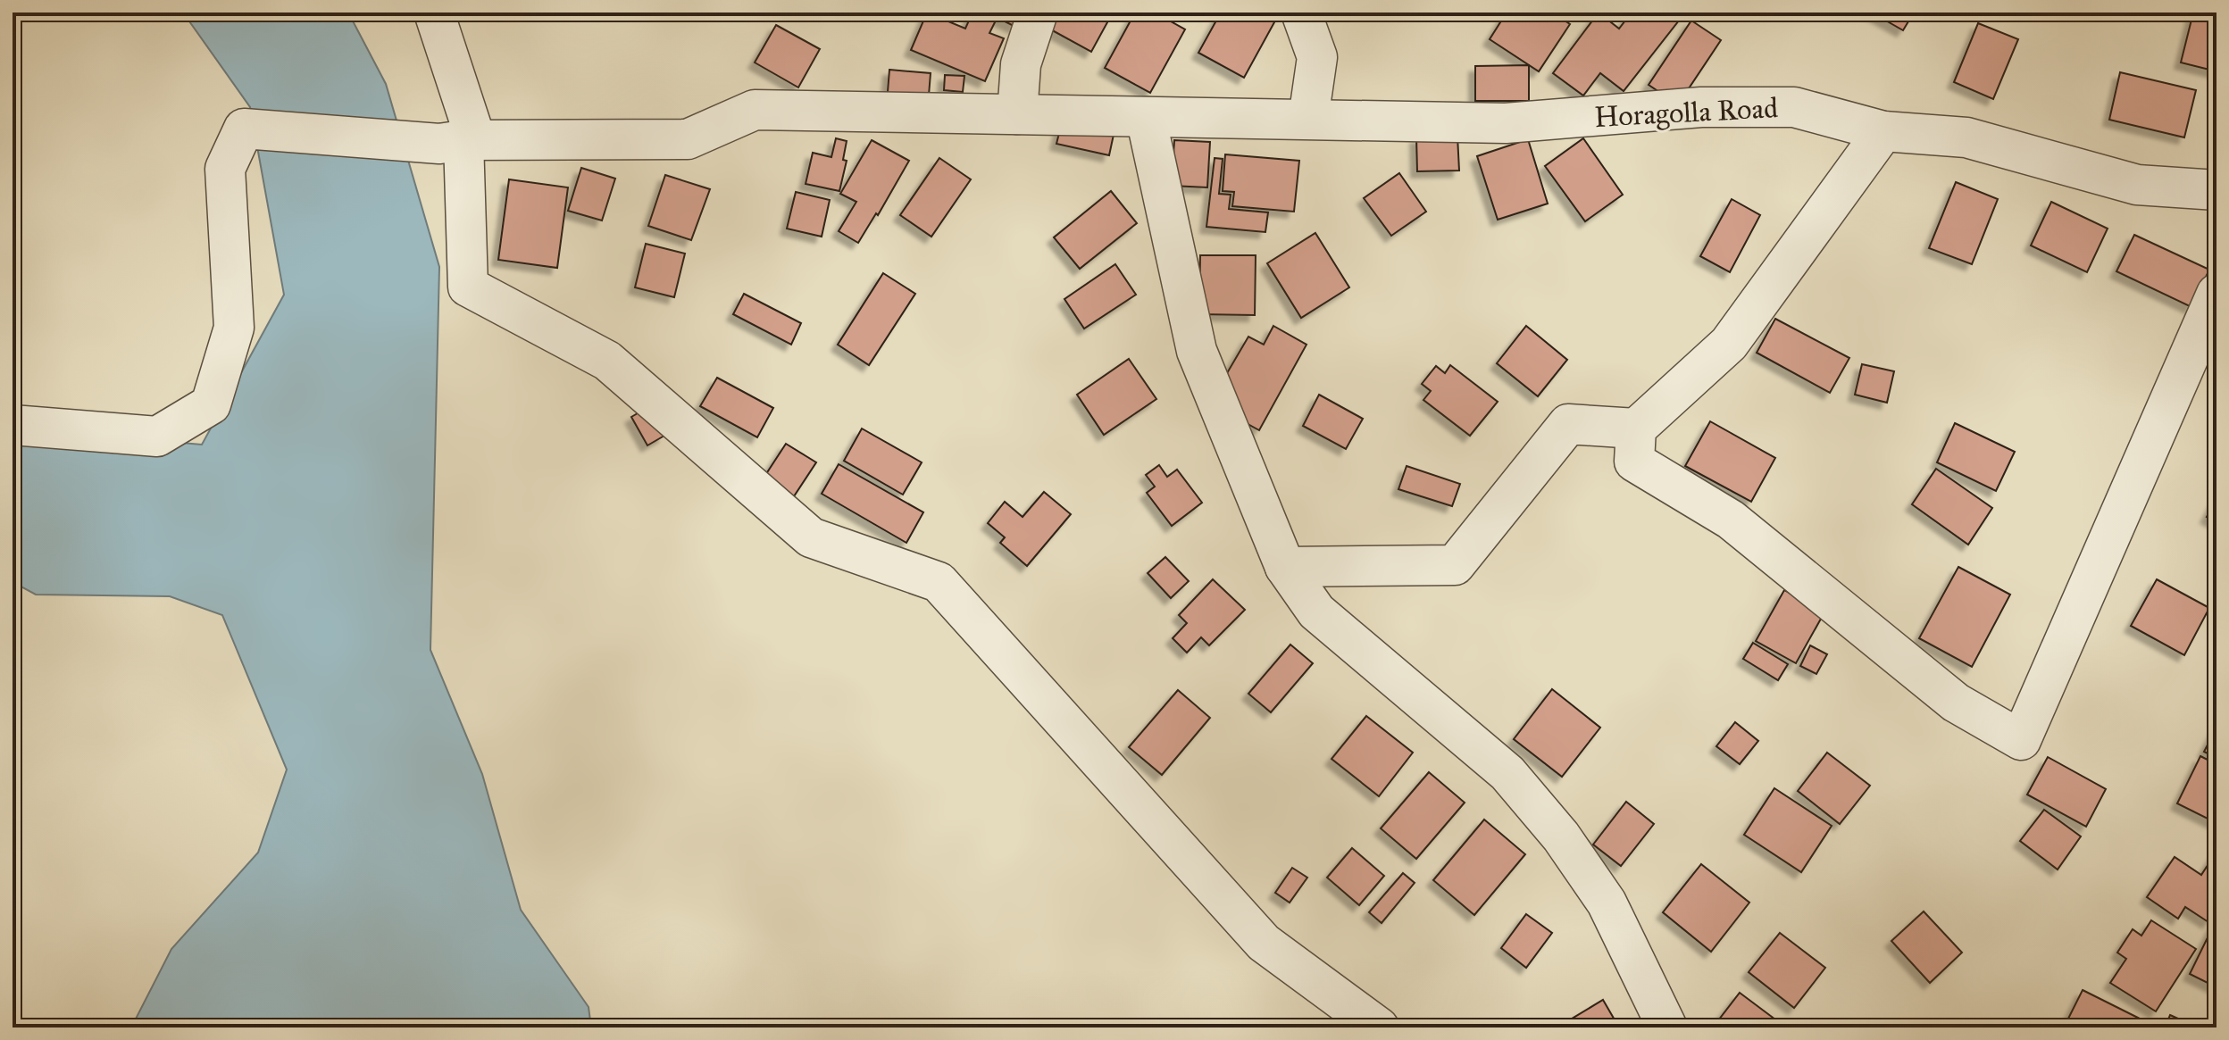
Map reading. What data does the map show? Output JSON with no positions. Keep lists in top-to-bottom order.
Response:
{
  "streets": {
    "street": ["Horagolla Road"]
  }
}
